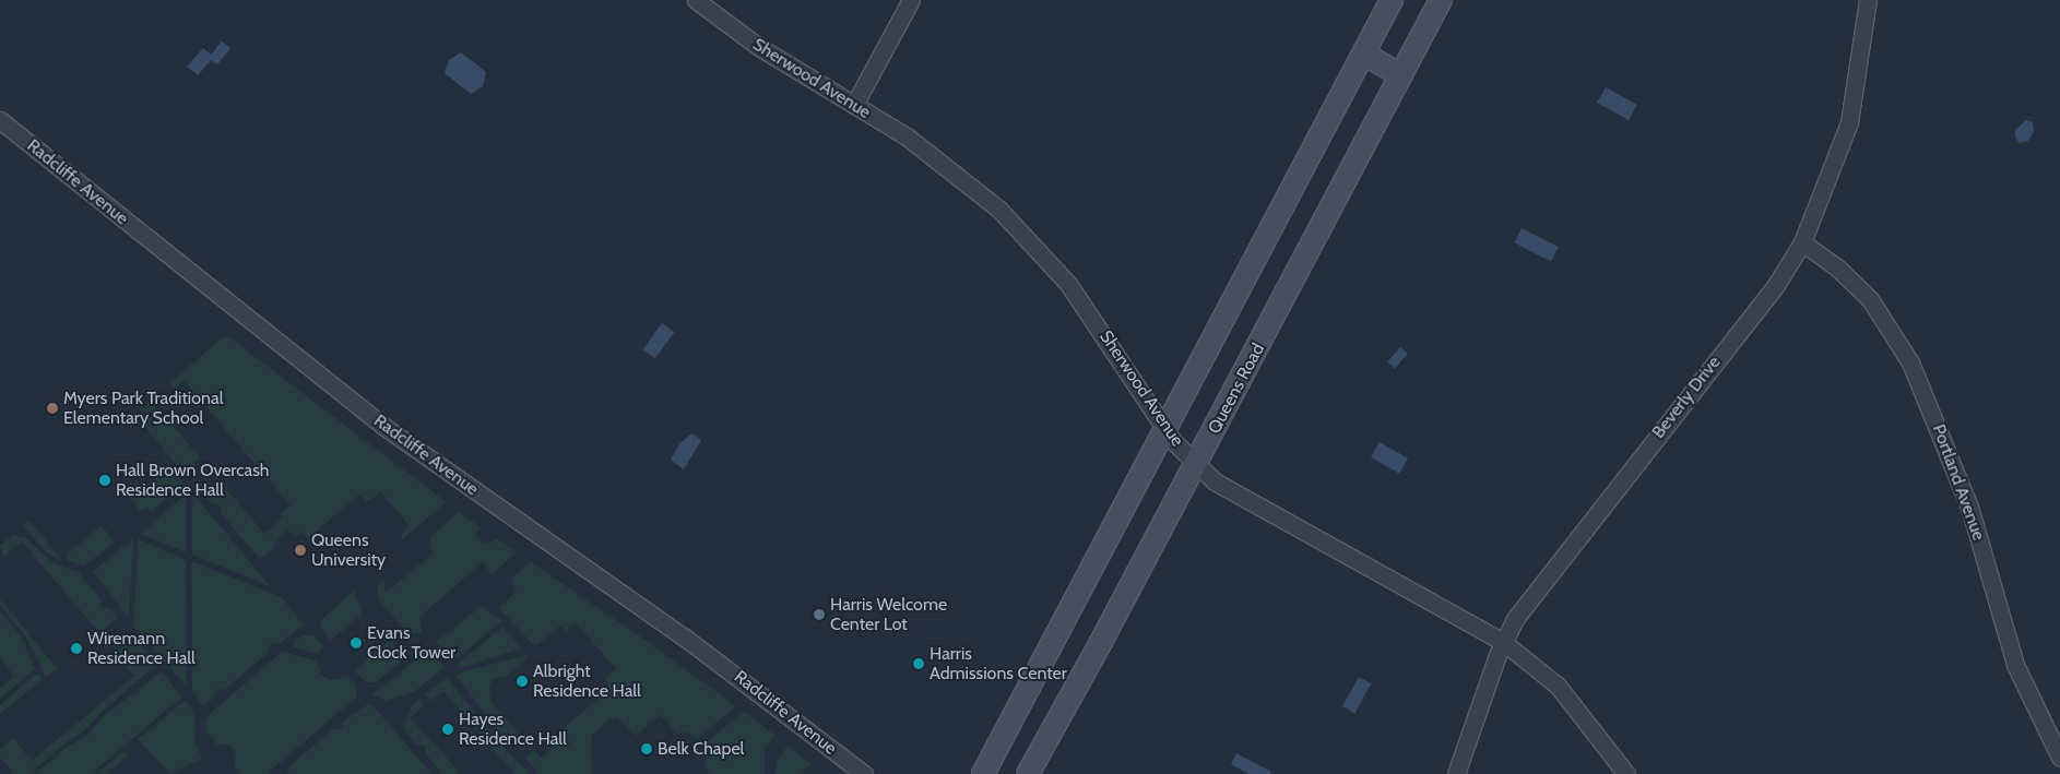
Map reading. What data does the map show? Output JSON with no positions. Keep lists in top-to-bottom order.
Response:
{
  "streets": {
    "street": [
      "Sherwood Avenue",
      "Radcliffe Avenue",
      "Queens Road",
      "Beverly Drive",
      "Portland Avenue"
    ]
  },
  "crossings": [
    ["Sherwood Avenue", "Queens Road"],
    ["Sherwood Avenue", "Beverly Drive"],
    ["Beverly Drive", "Portland Avenue"]
  ],
  "places": [
    "Myers Park Traditional Elementary School",
    "Hall Brown Overcash Residence Hall",
    "Queens University",
    "Harris Welcome Center Lot",
    "Evans Clock Tower",
    "Wiremann Residence Hall",
    "Harris Admissions Center",
    "Albright Residence Hall",
    "Hayes Residence Hall",
    "Belk Chapel"
  ]
}
